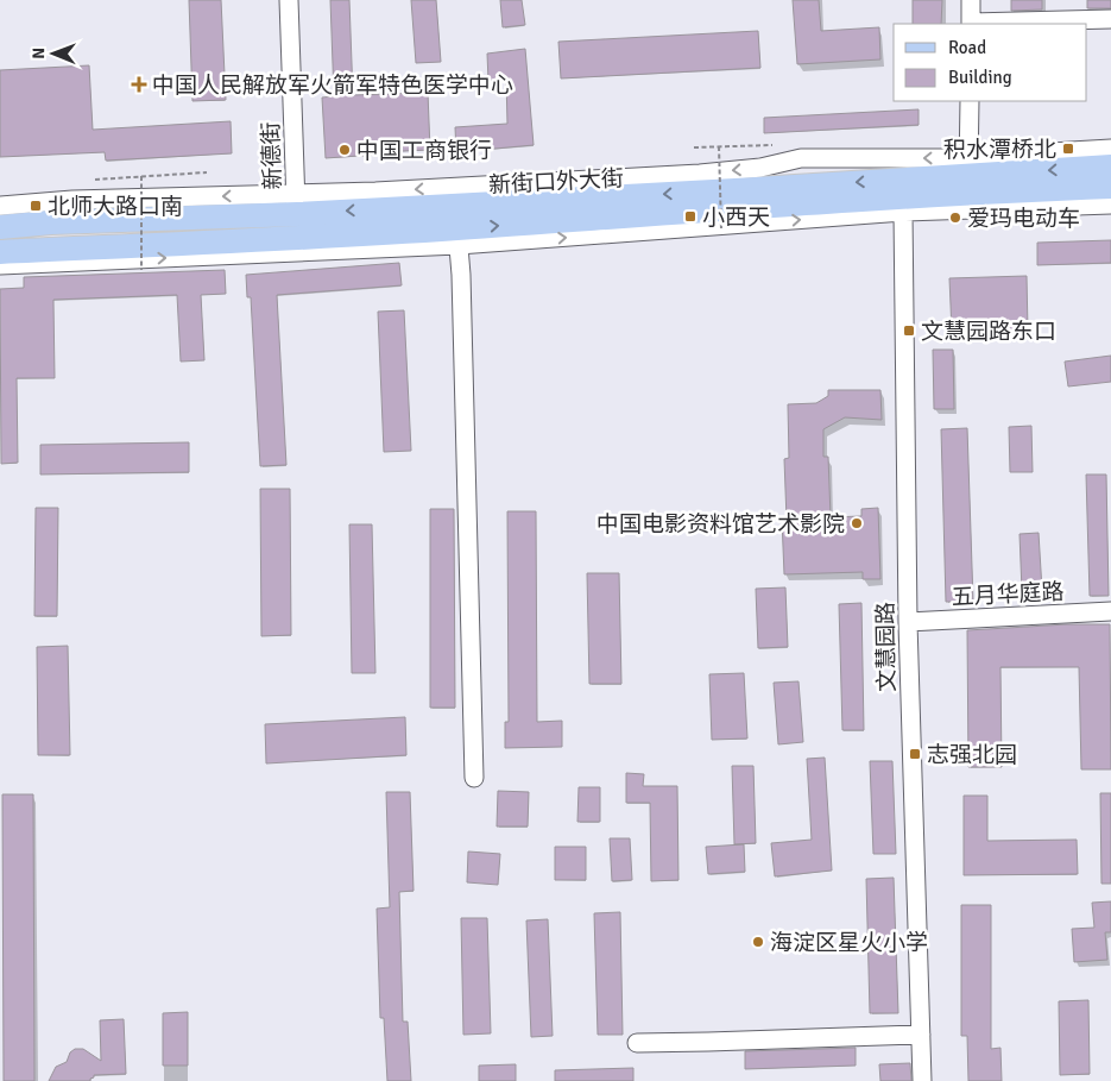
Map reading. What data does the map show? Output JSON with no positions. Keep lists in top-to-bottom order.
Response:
{
  "streets": {
    "main road": ["新街口外大街"],
    "street": ["新德街", "五月华庭路", "文慧园路"]
  },
  "crossings": [
    ["新德街", "新街口外大街"],
    ["新街口外大街", "文慧园路"],
    ["五月华庭路", "文慧园路"]
  ],
  "places": {
    "health": ["中国人民解放军火箭军特色医学中心"],
    "transit": [
      "积水潭桥北",
      "北师大路口南",
      "小西天",
      "文慧园路东口",
      "志强北园"
    ],
    "other": [
      "中国工商银行",
      "爱玛电动车",
      "中国电影资料馆艺术影院",
      "海淀区星火小学"
    ]
  },
  "legend": ["Road", "Building"],
  "north": "left"
}
